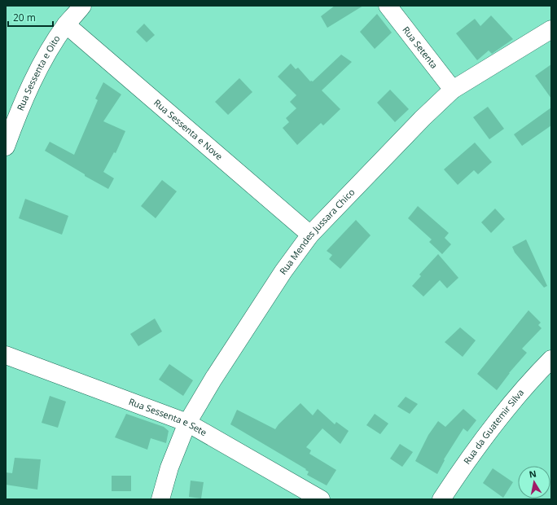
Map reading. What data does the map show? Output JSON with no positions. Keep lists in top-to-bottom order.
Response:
{
  "streets": {
    "street": [
      "Rua Setenta",
      "Rua Sessenta e Oito",
      "Rua Sessenta e Nove",
      "Rua Mendes Jussara Chico",
      "Rua Sessenta e Sete",
      "Rua da Guatemir Silva"
    ]
  },
  "crossings": [
    ["Rua Setenta", "Rua Mendes Jussara Chico"],
    ["Rua Sessenta e Oito", "Rua Sessenta e Nove"],
    ["Rua Sessenta e Nove", "Rua Mendes Jussara Chico"],
    ["Rua Mendes Jussara Chico", "Rua Sessenta e Sete"]
  ],
  "scale_bar": "20 m",
  "north": "top"
}
